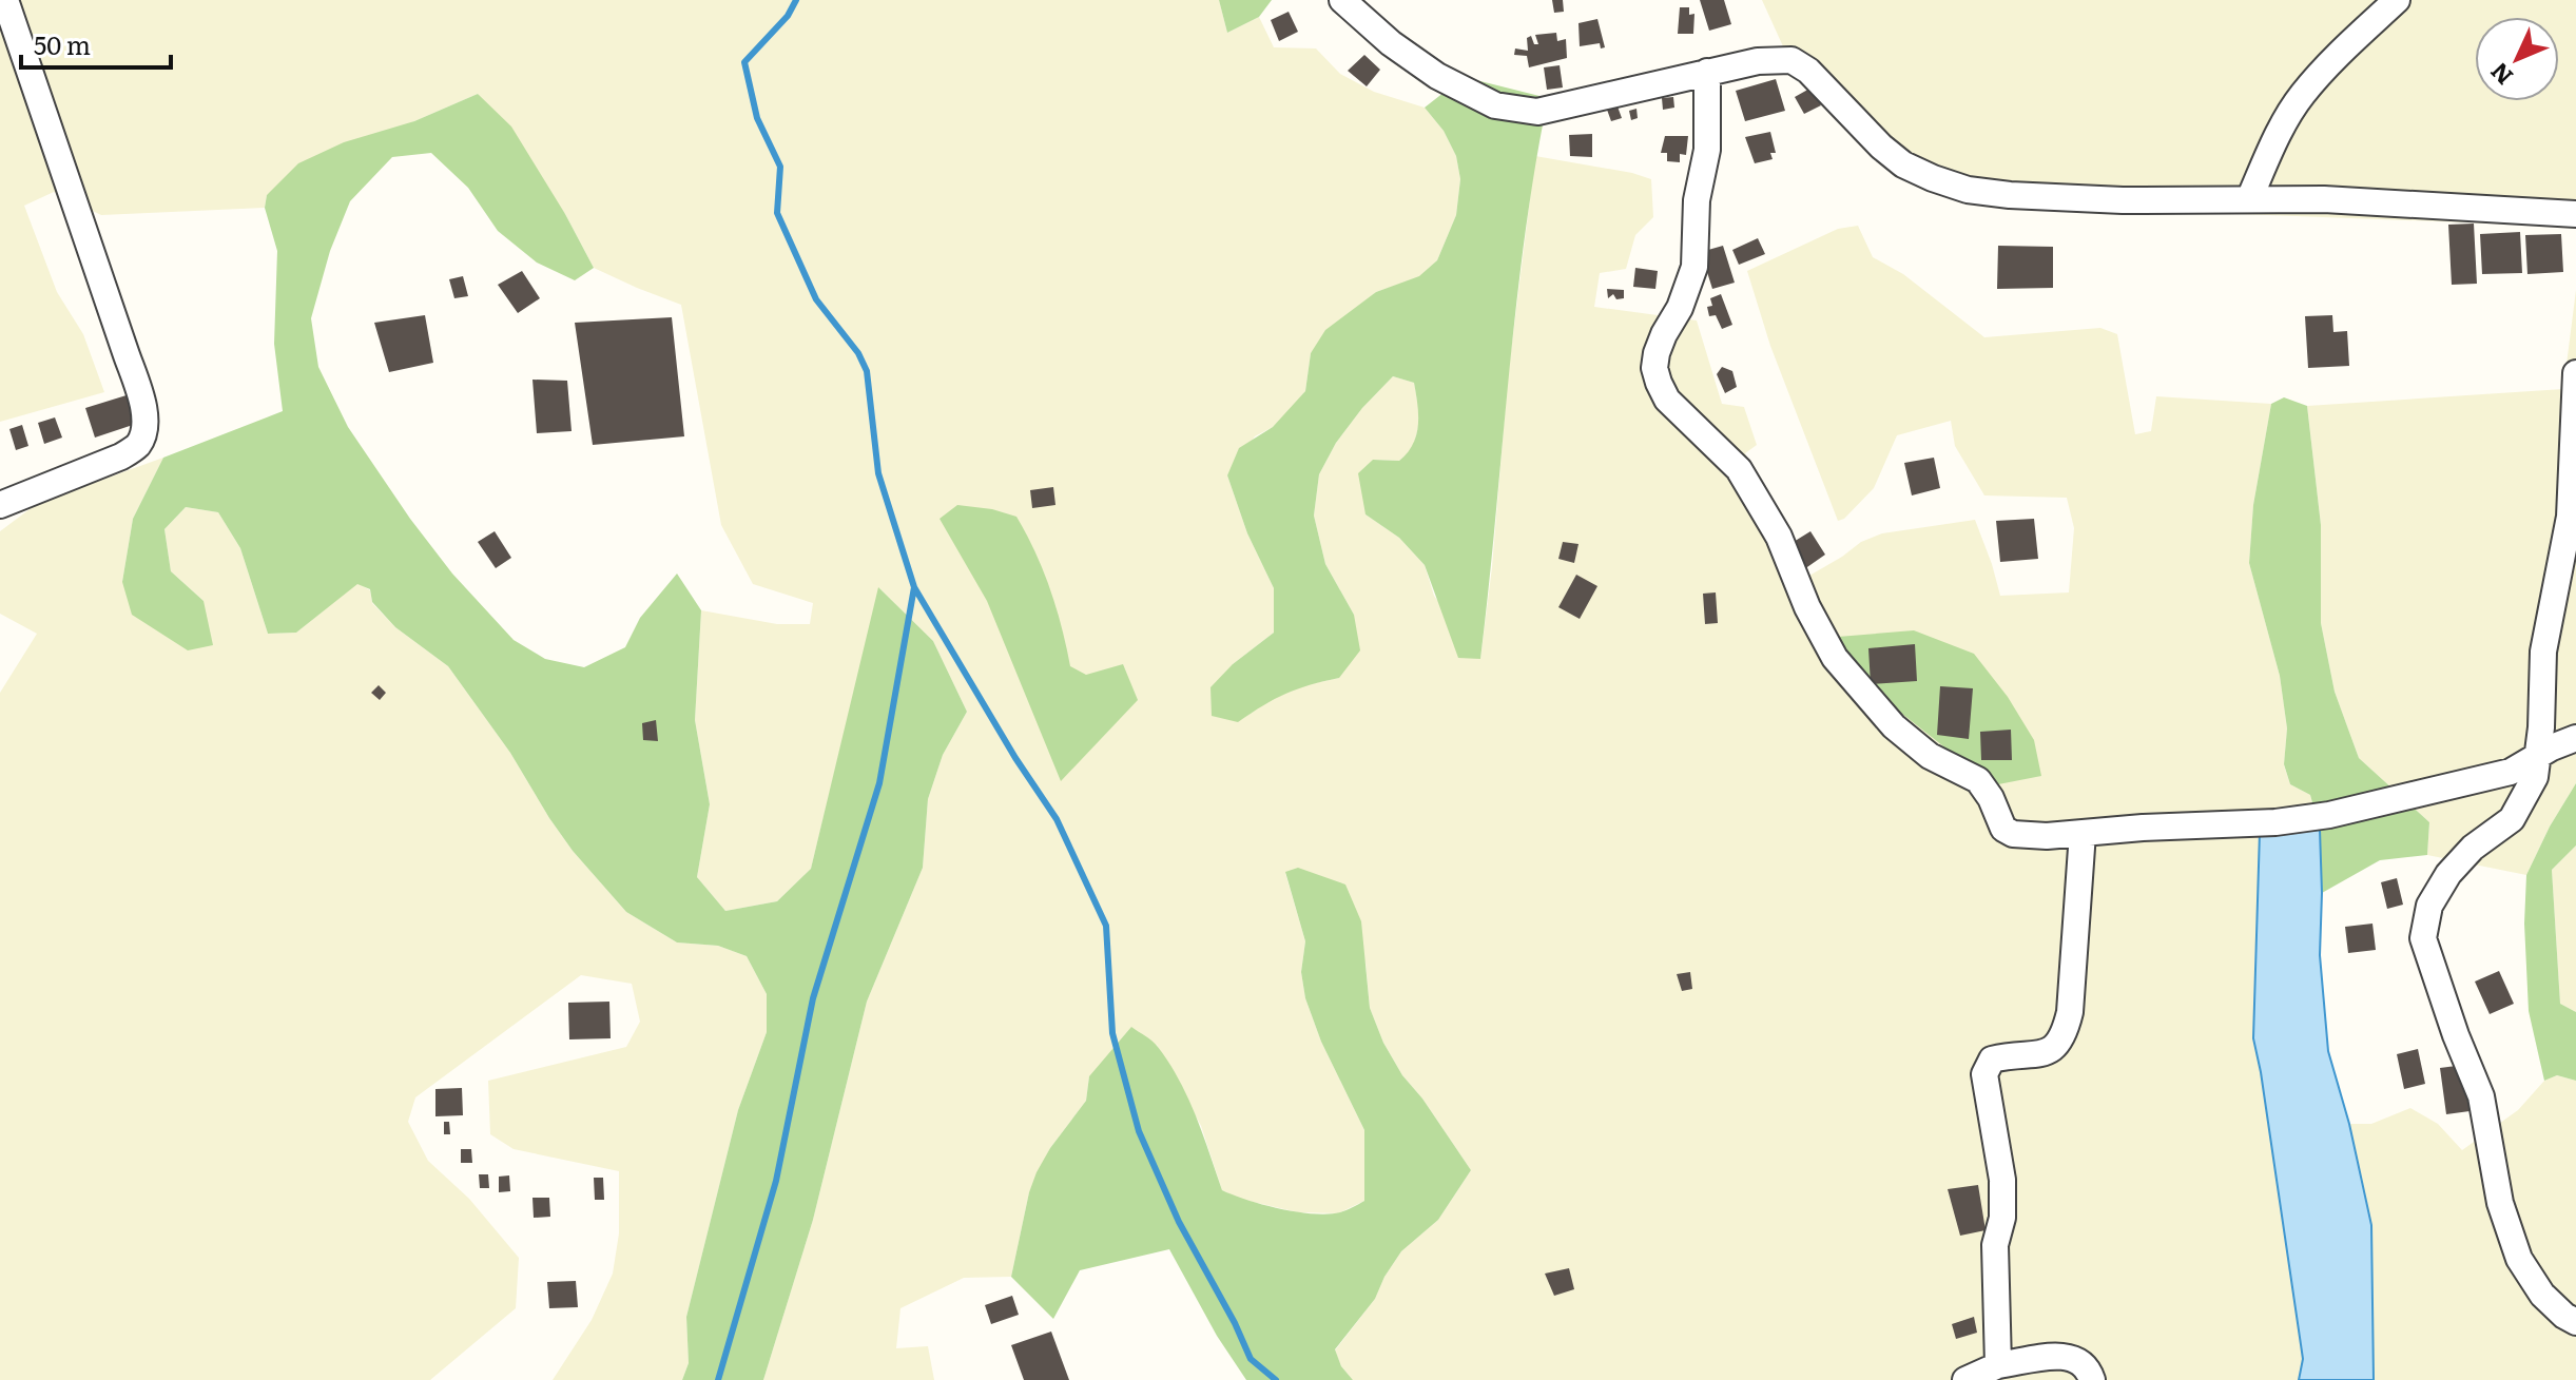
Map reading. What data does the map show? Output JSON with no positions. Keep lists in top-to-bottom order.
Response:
{
  "scale_bar": "50 m",
  "north": "bottom left"
}
